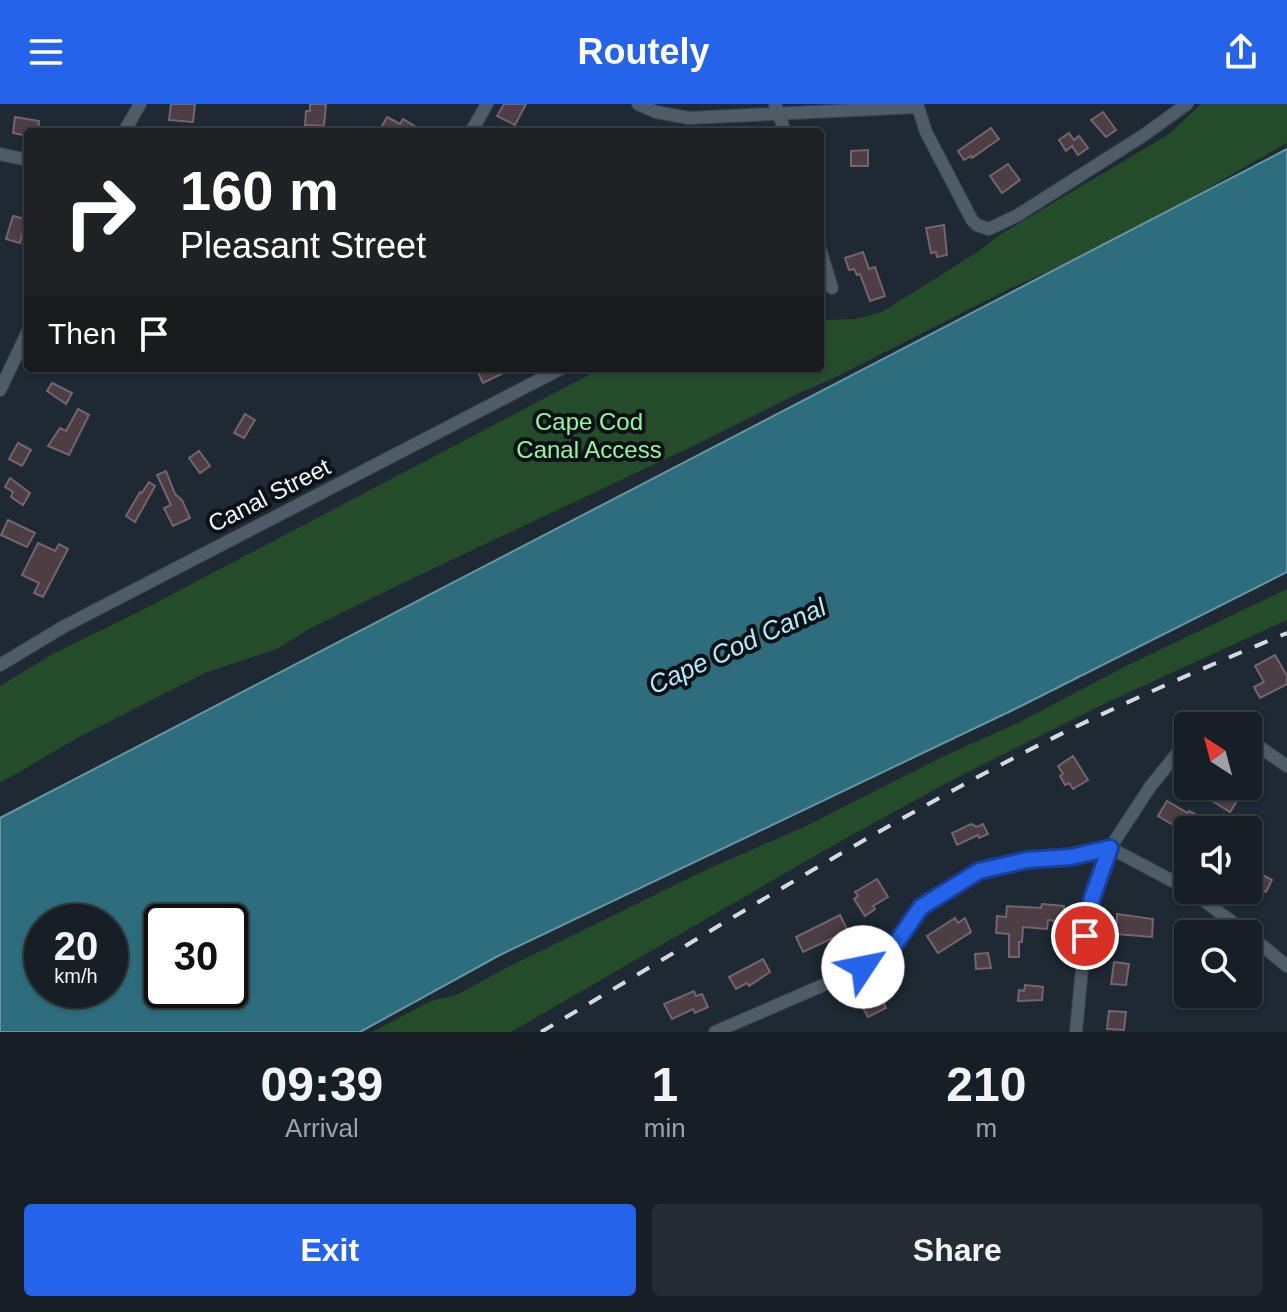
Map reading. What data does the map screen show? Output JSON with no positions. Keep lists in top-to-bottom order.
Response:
{
  "streets": {
    "street": ["Canal Street"]
  },
  "water": ["Cape Cod Canal"],
  "parks": ["Cape Cod Canal Access"],
  "north": "top left",
  "page": {
    "header": "Routely",
    "turn": ["160 m", "Pleasant Street"],
    "then": "Then",
    "speed": "20 km/h",
    "limit": "30",
    "eta": [
      "09:39",
      "Arrival",
      "1",
      "min",
      "210",
      "m"
    ],
    "buttons": ["Exit", "Share"]
  }
}
